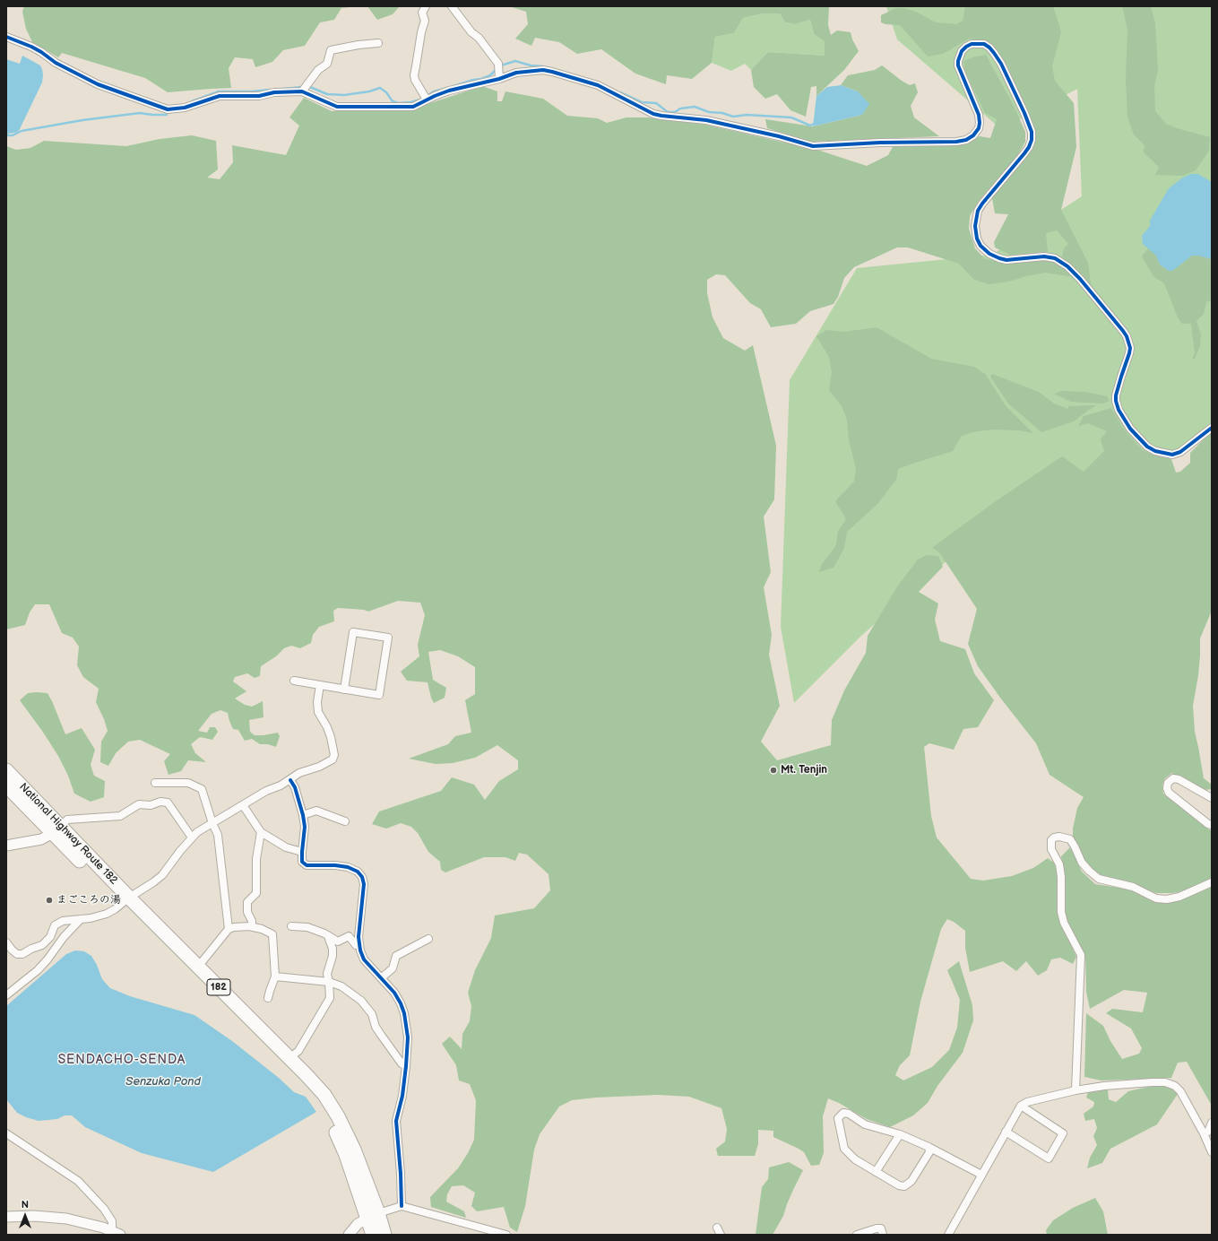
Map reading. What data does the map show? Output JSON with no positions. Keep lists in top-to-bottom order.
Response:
{
  "streets": {
    "highway": ["National Highway Route 182", "182"]
  },
  "districts": ["SENDACHO-SENDA"],
  "water": ["Senzuka Pond"],
  "places": ["Mt. Tenjin", "まごころの湯"],
  "north": "top"
}
